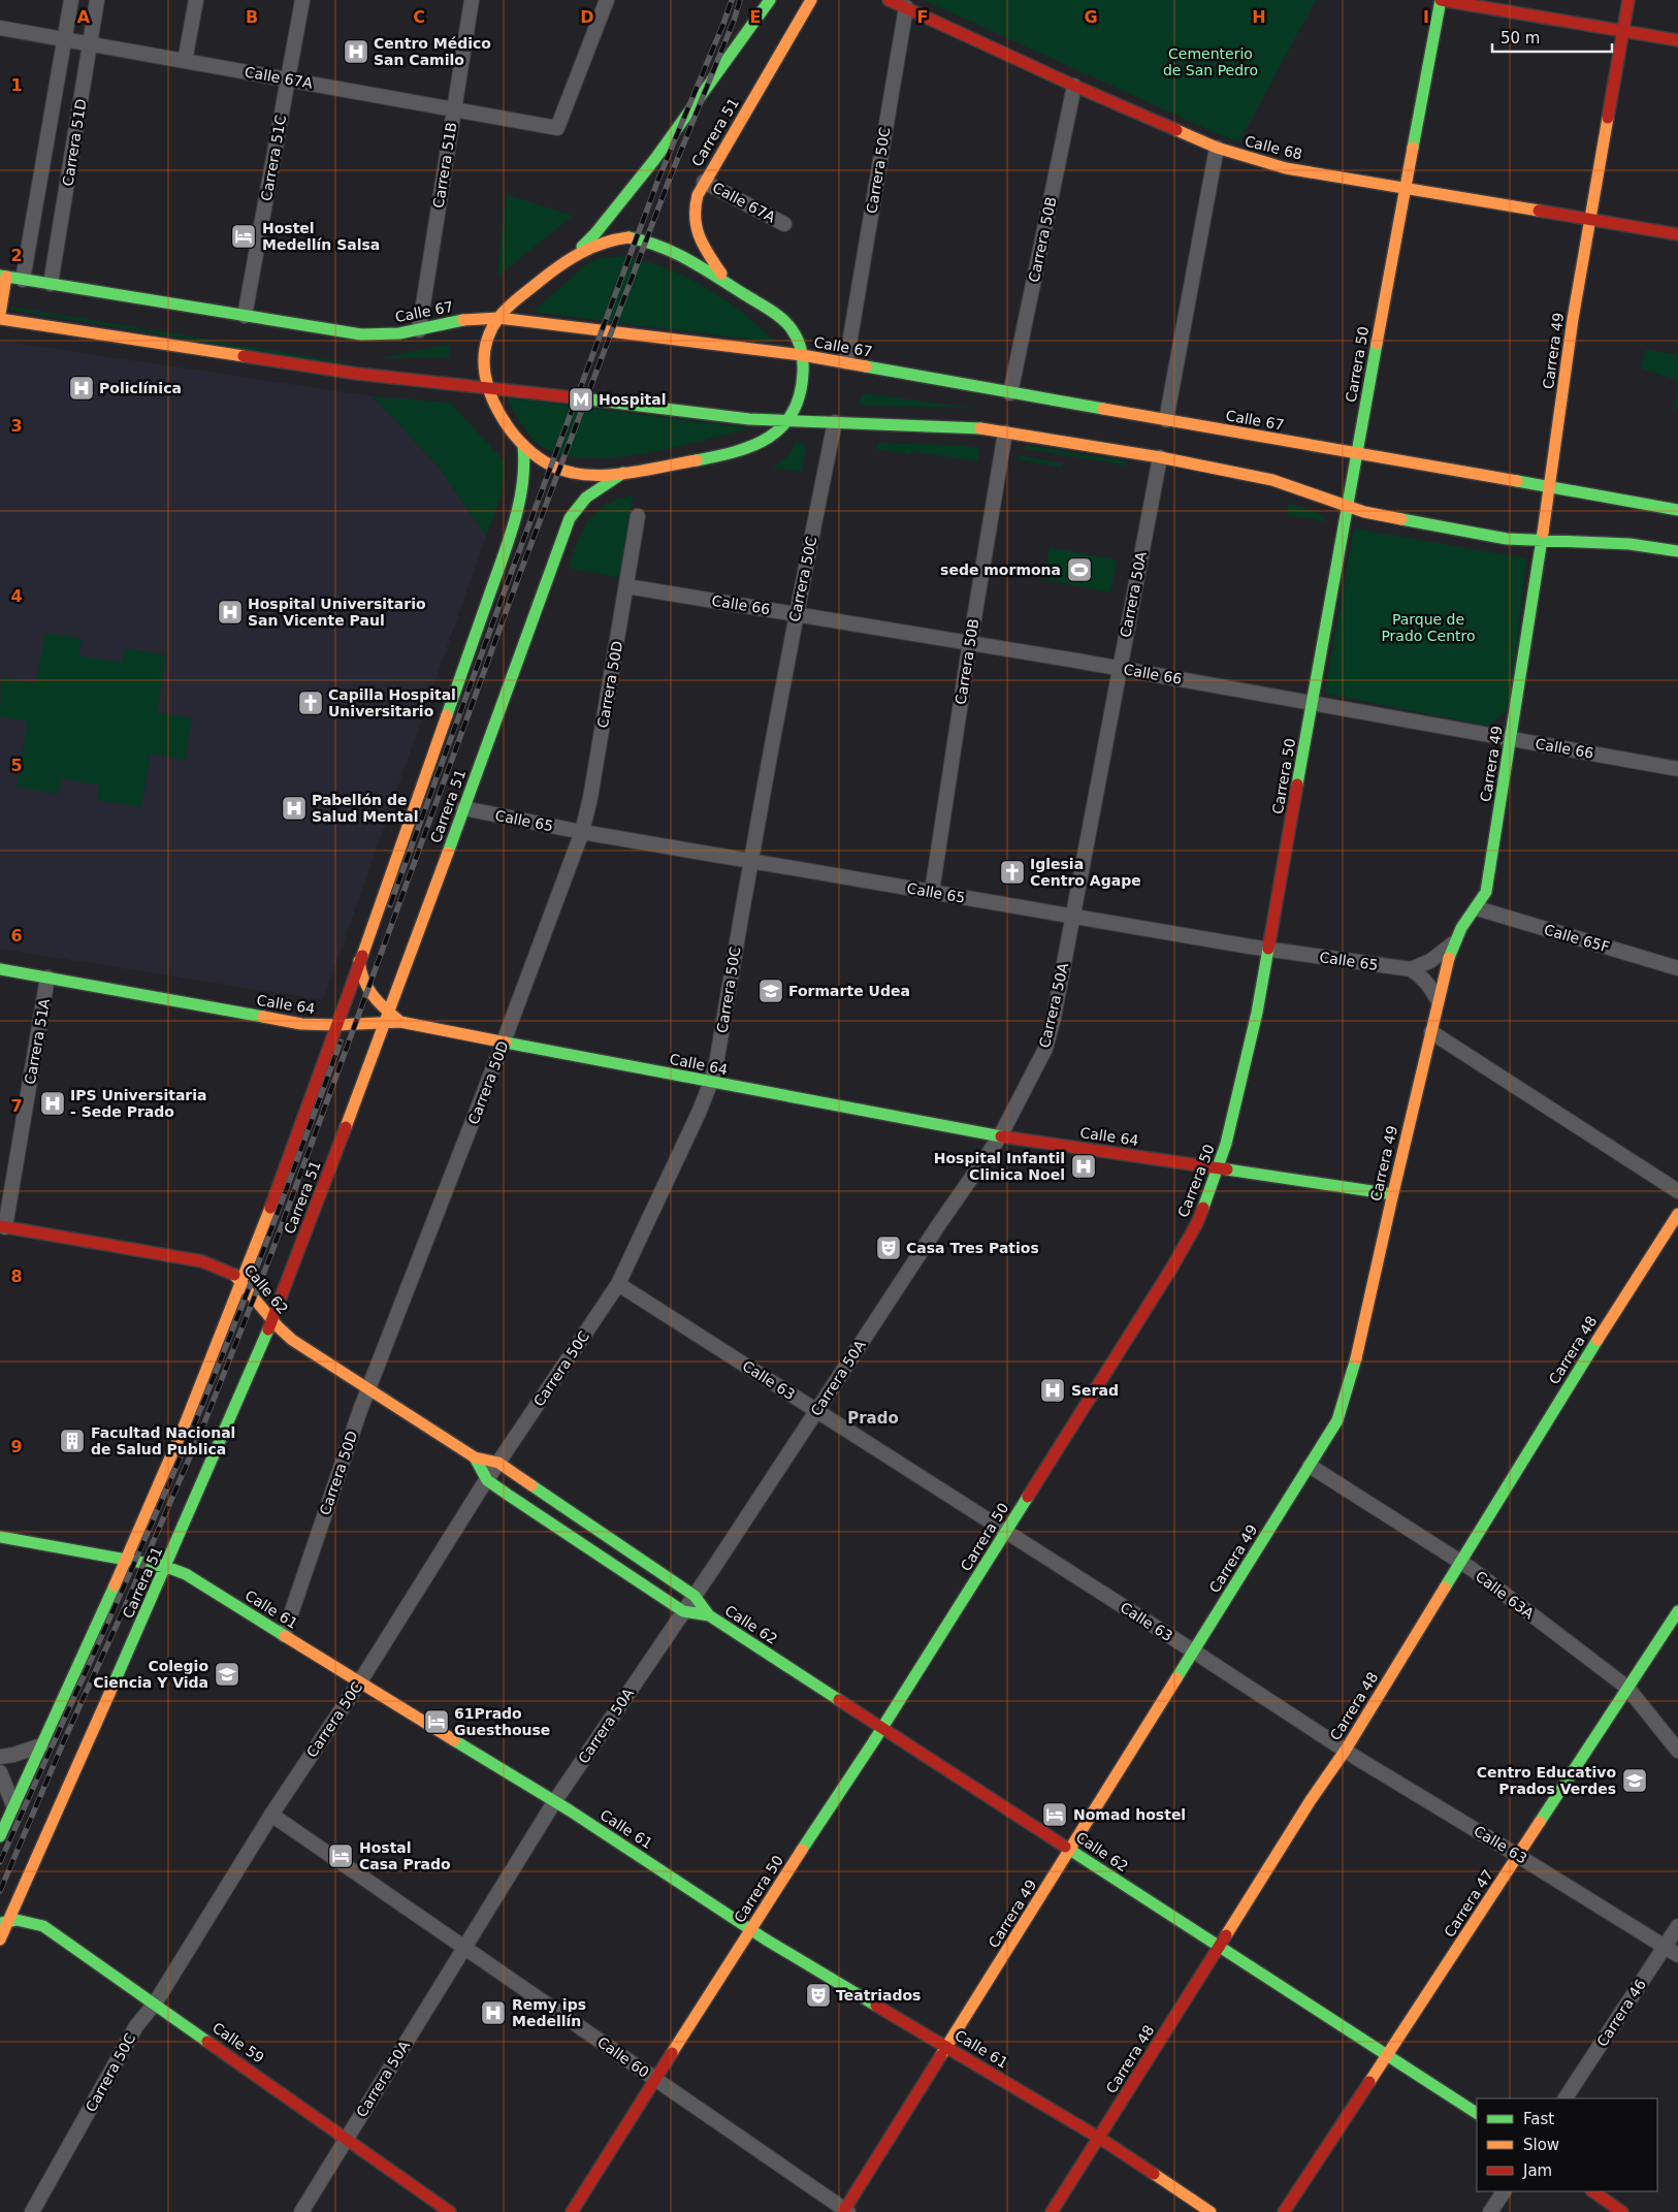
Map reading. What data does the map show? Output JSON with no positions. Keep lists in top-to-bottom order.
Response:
{
  "streets": {
    "main road": [
      "Carrera 51",
      "Calle 68",
      "Calle 67",
      "Carrera 49",
      "Carrera 50",
      "Calle 64",
      "Calle 62",
      "Carrera 48",
      "Calle 61",
      "Carrera 47",
      "Calle 59"
    ],
    "street": [
      "Calle 67A",
      "Carrera 51D",
      "Carrera 51C",
      "Carrera 51B",
      "Carrera 50C",
      "Carrera 50B",
      "Carrera 50A",
      "Calle 66",
      "Carrera 50D",
      "Calle 65",
      "Calle 65F",
      "Carrera 51A",
      "Calle 63",
      "Calle 63A",
      "Carrera 46",
      "Calle 60"
    ]
  },
  "crossings": [
    ["Calle 67A", "Carrera 51"],
    ["Calle 67A", "Carrera 51D"],
    ["Calle 67A", "Carrera 51C"],
    ["Calle 67A", "Carrera 51B"],
    ["Carrera 51", "Calle 65"],
    ["Carrera 51", "Calle 64"],
    ["Carrera 51", "Calle 62"],
    ["Carrera 51", "Calle 61"],
    ["Carrera 51", "Calle 59"],
    ["Carrera 51D", "Calle 67"],
    ["Calle 68", "Carrera 50C"],
    ["Calle 68", "Carrera 50B"],
    ["Calle 68", "Carrera 49"],
    ["Calle 68", "Carrera 50"],
    ["Carrera 51C", "Calle 67"],
    ["Carrera 51B", "Calle 67"],
    ["Carrera 50C", "Calle 67"],
    ["Carrera 50C", "Calle 66"],
    ["Carrera 50C", "Calle 65"],
    ["Carrera 50C", "Calle 64"],
    ["Carrera 50C", "Calle 62"],
    ["Carrera 50C", "Calle 63"],
    ["Carrera 50C", "Calle 61"],
    ["Carrera 50C", "Calle 59"],
    ["Carrera 50C", "Calle 60"],
    ["Carrera 50B", "Calle 67"],
    ["Carrera 50B", "Calle 66"],
    ["Carrera 50B", "Calle 65"],
    ["Calle 67", "Carrera 49"],
    ["Calle 67", "Carrera 50"],
    ["Carrera 49", "Calle 66"],
    ["Carrera 49", "Calle 65F"],
    ["Carrera 49", "Calle 64"],
    ["Carrera 49", "Calle 62"],
    ["Carrera 49", "Calle 63"],
    ["Carrera 49", "Calle 63A"],
    ["Carrera 49", "Calle 61"],
    ["Carrera 49", "Calle 60"],
    ["Carrera 50", "Calle 66"],
    ["Carrera 50", "Calle 65"],
    ["Carrera 50", "Calle 64"],
    ["Carrera 50", "Calle 62"],
    ["Carrera 50", "Calle 63"],
    ["Carrera 50", "Calle 61"],
    ["Carrera 50", "Calle 60"],
    ["Carrera 50A", "Calle 66"],
    ["Carrera 50A", "Calle 65"],
    ["Carrera 50A", "Calle 64"],
    ["Carrera 50A", "Calle 62"],
    ["Carrera 50A", "Calle 63"],
    ["Carrera 50A", "Calle 61"],
    ["Carrera 50A", "Calle 59"],
    ["Carrera 50A", "Calle 60"],
    ["Calle 66", "Carrera 50D"],
    ["Carrera 50D", "Calle 65"],
    ["Carrera 50D", "Calle 64"],
    ["Carrera 50D", "Calle 62"],
    ["Carrera 50D", "Calle 61"],
    ["Calle 64", "Carrera 51A"],
    ["Carrera 51A", "Calle 62"],
    ["Calle 62", "Carrera 48"],
    ["Calle 62", "Carrera 47"],
    ["Carrera 48", "Calle 63"],
    ["Carrera 48", "Calle 63A"],
    ["Carrera 48", "Calle 61"],
    ["Calle 63", "Carrera 47"],
    ["Calle 63", "Carrera 46"],
    ["Calle 63A", "Carrera 47"]
  ],
  "districts": ["Prado"],
  "parks": ["Cementerio de San Pedro", "Parque de Prado Centro"],
  "places": {
    "hospital": [
      "Centro Médico San Camilo",
      "Policlínica",
      "Hospital Universitario San Vicente Paul",
      "Pabellón de Salud Mental",
      "IPS Universitaria - Sede Prado",
      "Hospital Infantil Clinica Noel",
      "Serad",
      "Remy ips Medellín"
    ],
    "hotel": [
      "Hostel Medellín Salsa",
      "61Prado Guesthouse",
      "Nomad hostel",
      "Hostal Casa Prado"
    ],
    "metro station": ["Hospital"],
    "sports": ["sede mormona"],
    "church": ["Capilla Hospital Universitario", "Iglesia Centro Agape"],
    "school or university": ["Formarte Udea", "Colegio Ciencia Y Vida", "Centro Educativo Prados Verdes"],
    "theatre": ["Casa Tres Patios", "Teatriados"],
    "building": ["Facultad Nacional de Salud Publica"]
  },
  "legend": ["Fast", "Slow", "Jam"],
  "scale_bar": "50 m",
  "grid": {
    "columns": [
      "A",
      "B",
      "C",
      "D",
      "E",
      "F",
      "G",
      "H",
      "I"
    ],
    "rows": [
      "1",
      "2",
      "3",
      "4",
      "5",
      "6",
      "7",
      "8",
      "9"
    ]
  }
}
